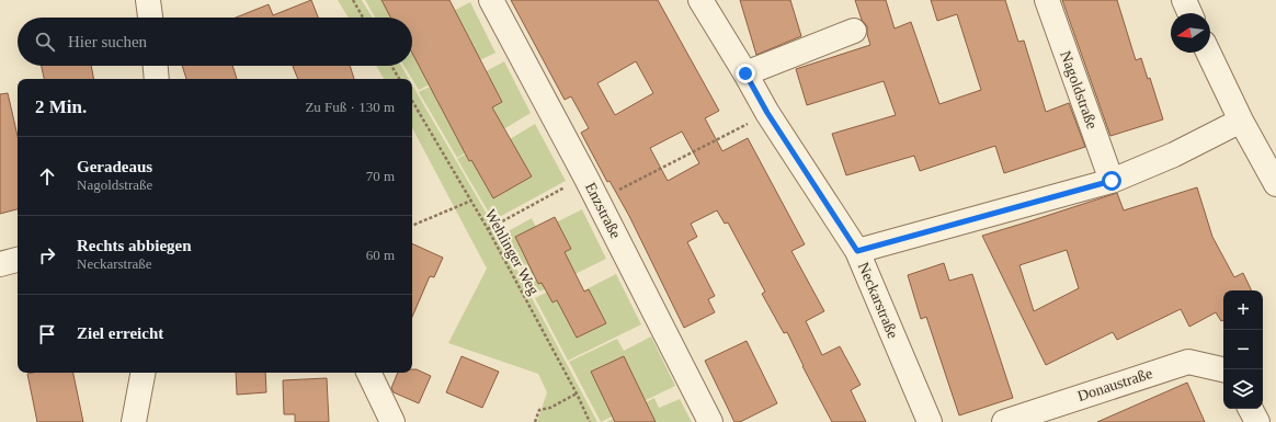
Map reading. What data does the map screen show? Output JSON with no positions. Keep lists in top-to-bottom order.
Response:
{
  "streets": {
    "street": [
      "Nagoldstraße",
      "Enzstraße",
      "Neckarstraße",
      "Donaustraße"
    ],
    "path": ["Wehlinger Weg"]
  },
  "north": "left",
  "page": {
    "search": "Hier suchen",
    "heading": ["2 Min.", "Zu Fuß · 130 m"],
    "list": [
      ["Geradeaus", "Nagoldstraße", "70 m"],
      ["Rechts abbiegen", "Neckarstraße", "60 m"],
      "Ziel erreicht"
    ],
    "map_buttons": ["+", "−"]
  }
}
